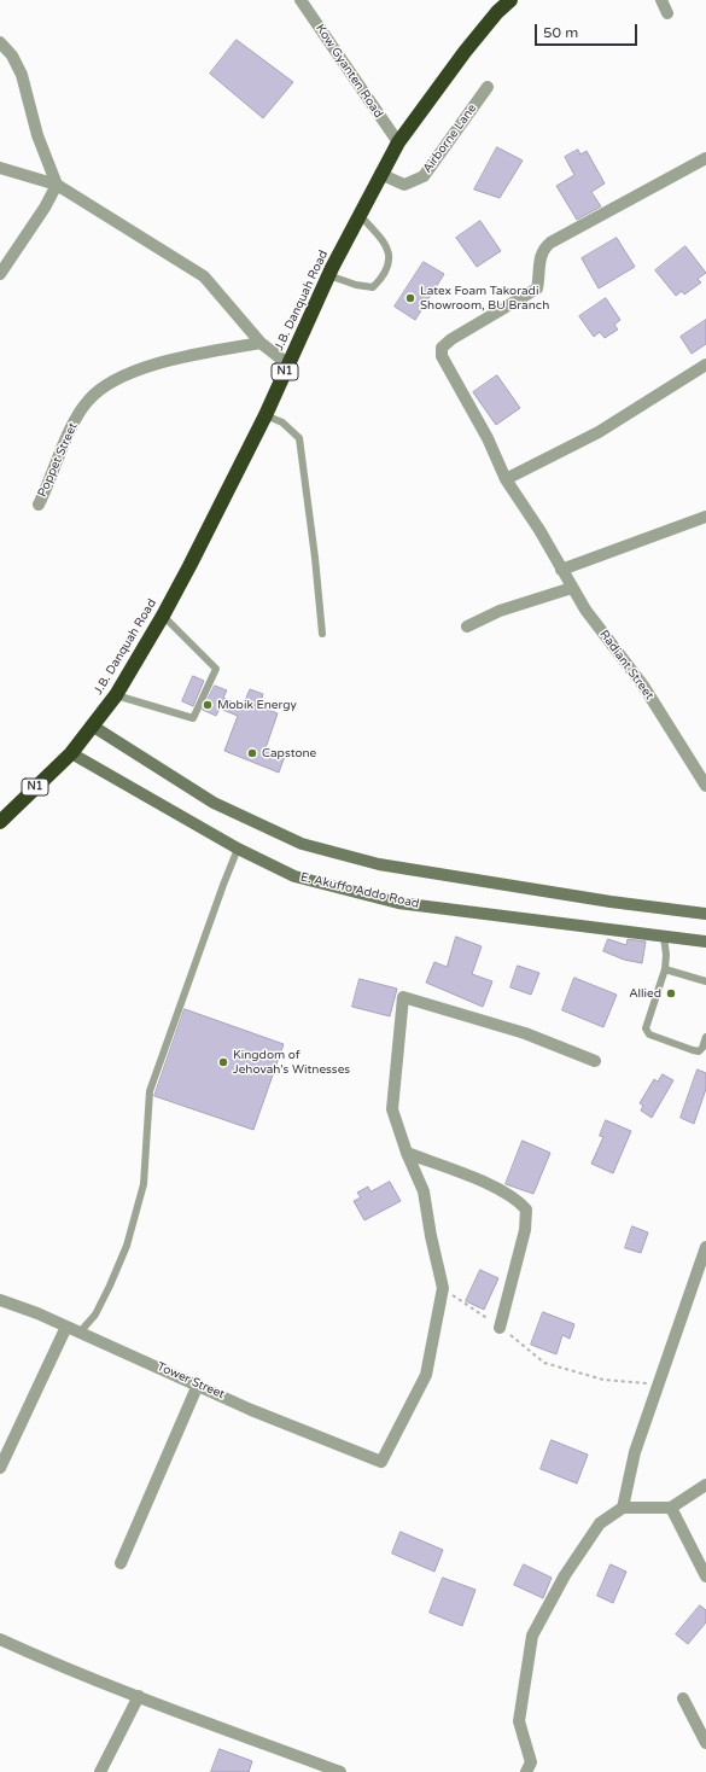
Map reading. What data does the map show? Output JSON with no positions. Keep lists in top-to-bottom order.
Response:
{
  "streets": {
    "highway": ["J.B. Danquah Road", "N1"],
    "main road": ["E. Akuffo Addo Road"],
    "street": [
      "Kow Gyanten Road",
      "Airborne Lane",
      "Poppet Street",
      "Radiant Street",
      "Tower Street"
    ]
  },
  "crossings": [
    ["Kow Gyanten Road", "J.B. Danquah Road"],
    ["Airborne Lane", "J.B. Danquah Road"],
    ["J.B. Danquah Road", "N1"],
    ["J.B. Danquah Road", "E. Akuffo Addo Road"],
    ["N1", "E. Akuffo Addo Road"]
  ],
  "places": [
    "Latex Foam Takoradi Showroom, BU Branch",
    "Mobik Energy",
    "Capstone",
    "Allied",
    "Kingdom of Jehovah's Witnesses"
  ],
  "scale_bar": "50 m"
}
